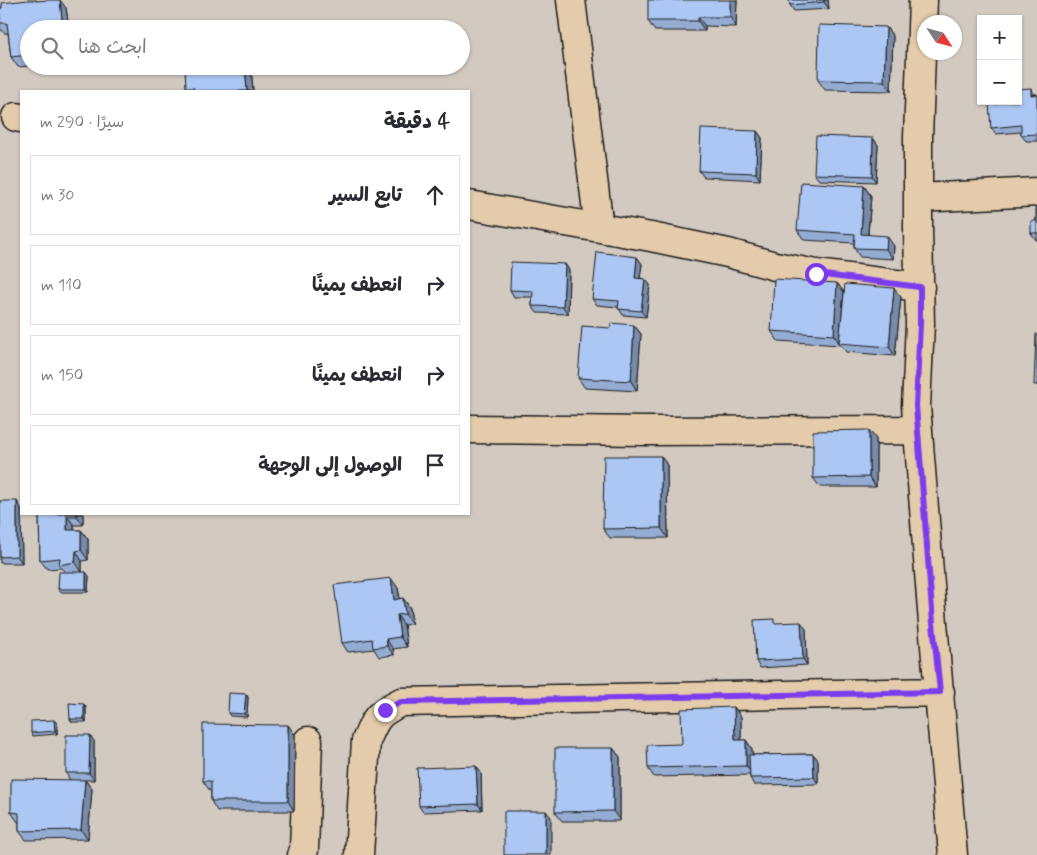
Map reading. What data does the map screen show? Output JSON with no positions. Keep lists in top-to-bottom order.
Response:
{
  "north": "bottom right",
  "page": {
    "map_buttons": ["+", "−"],
    "search": "ابحث هنا",
    "heading": ["4 دقيقة", "سيرًا · 290 m"],
    "list": [
      ["تابع السير", "30 m"],
      ["انعطف يمينًا", "110 m"],
      ["انعطف يمينًا", "150 m"],
      "الوصول إلى الوجهة"
    ]
  }
}
